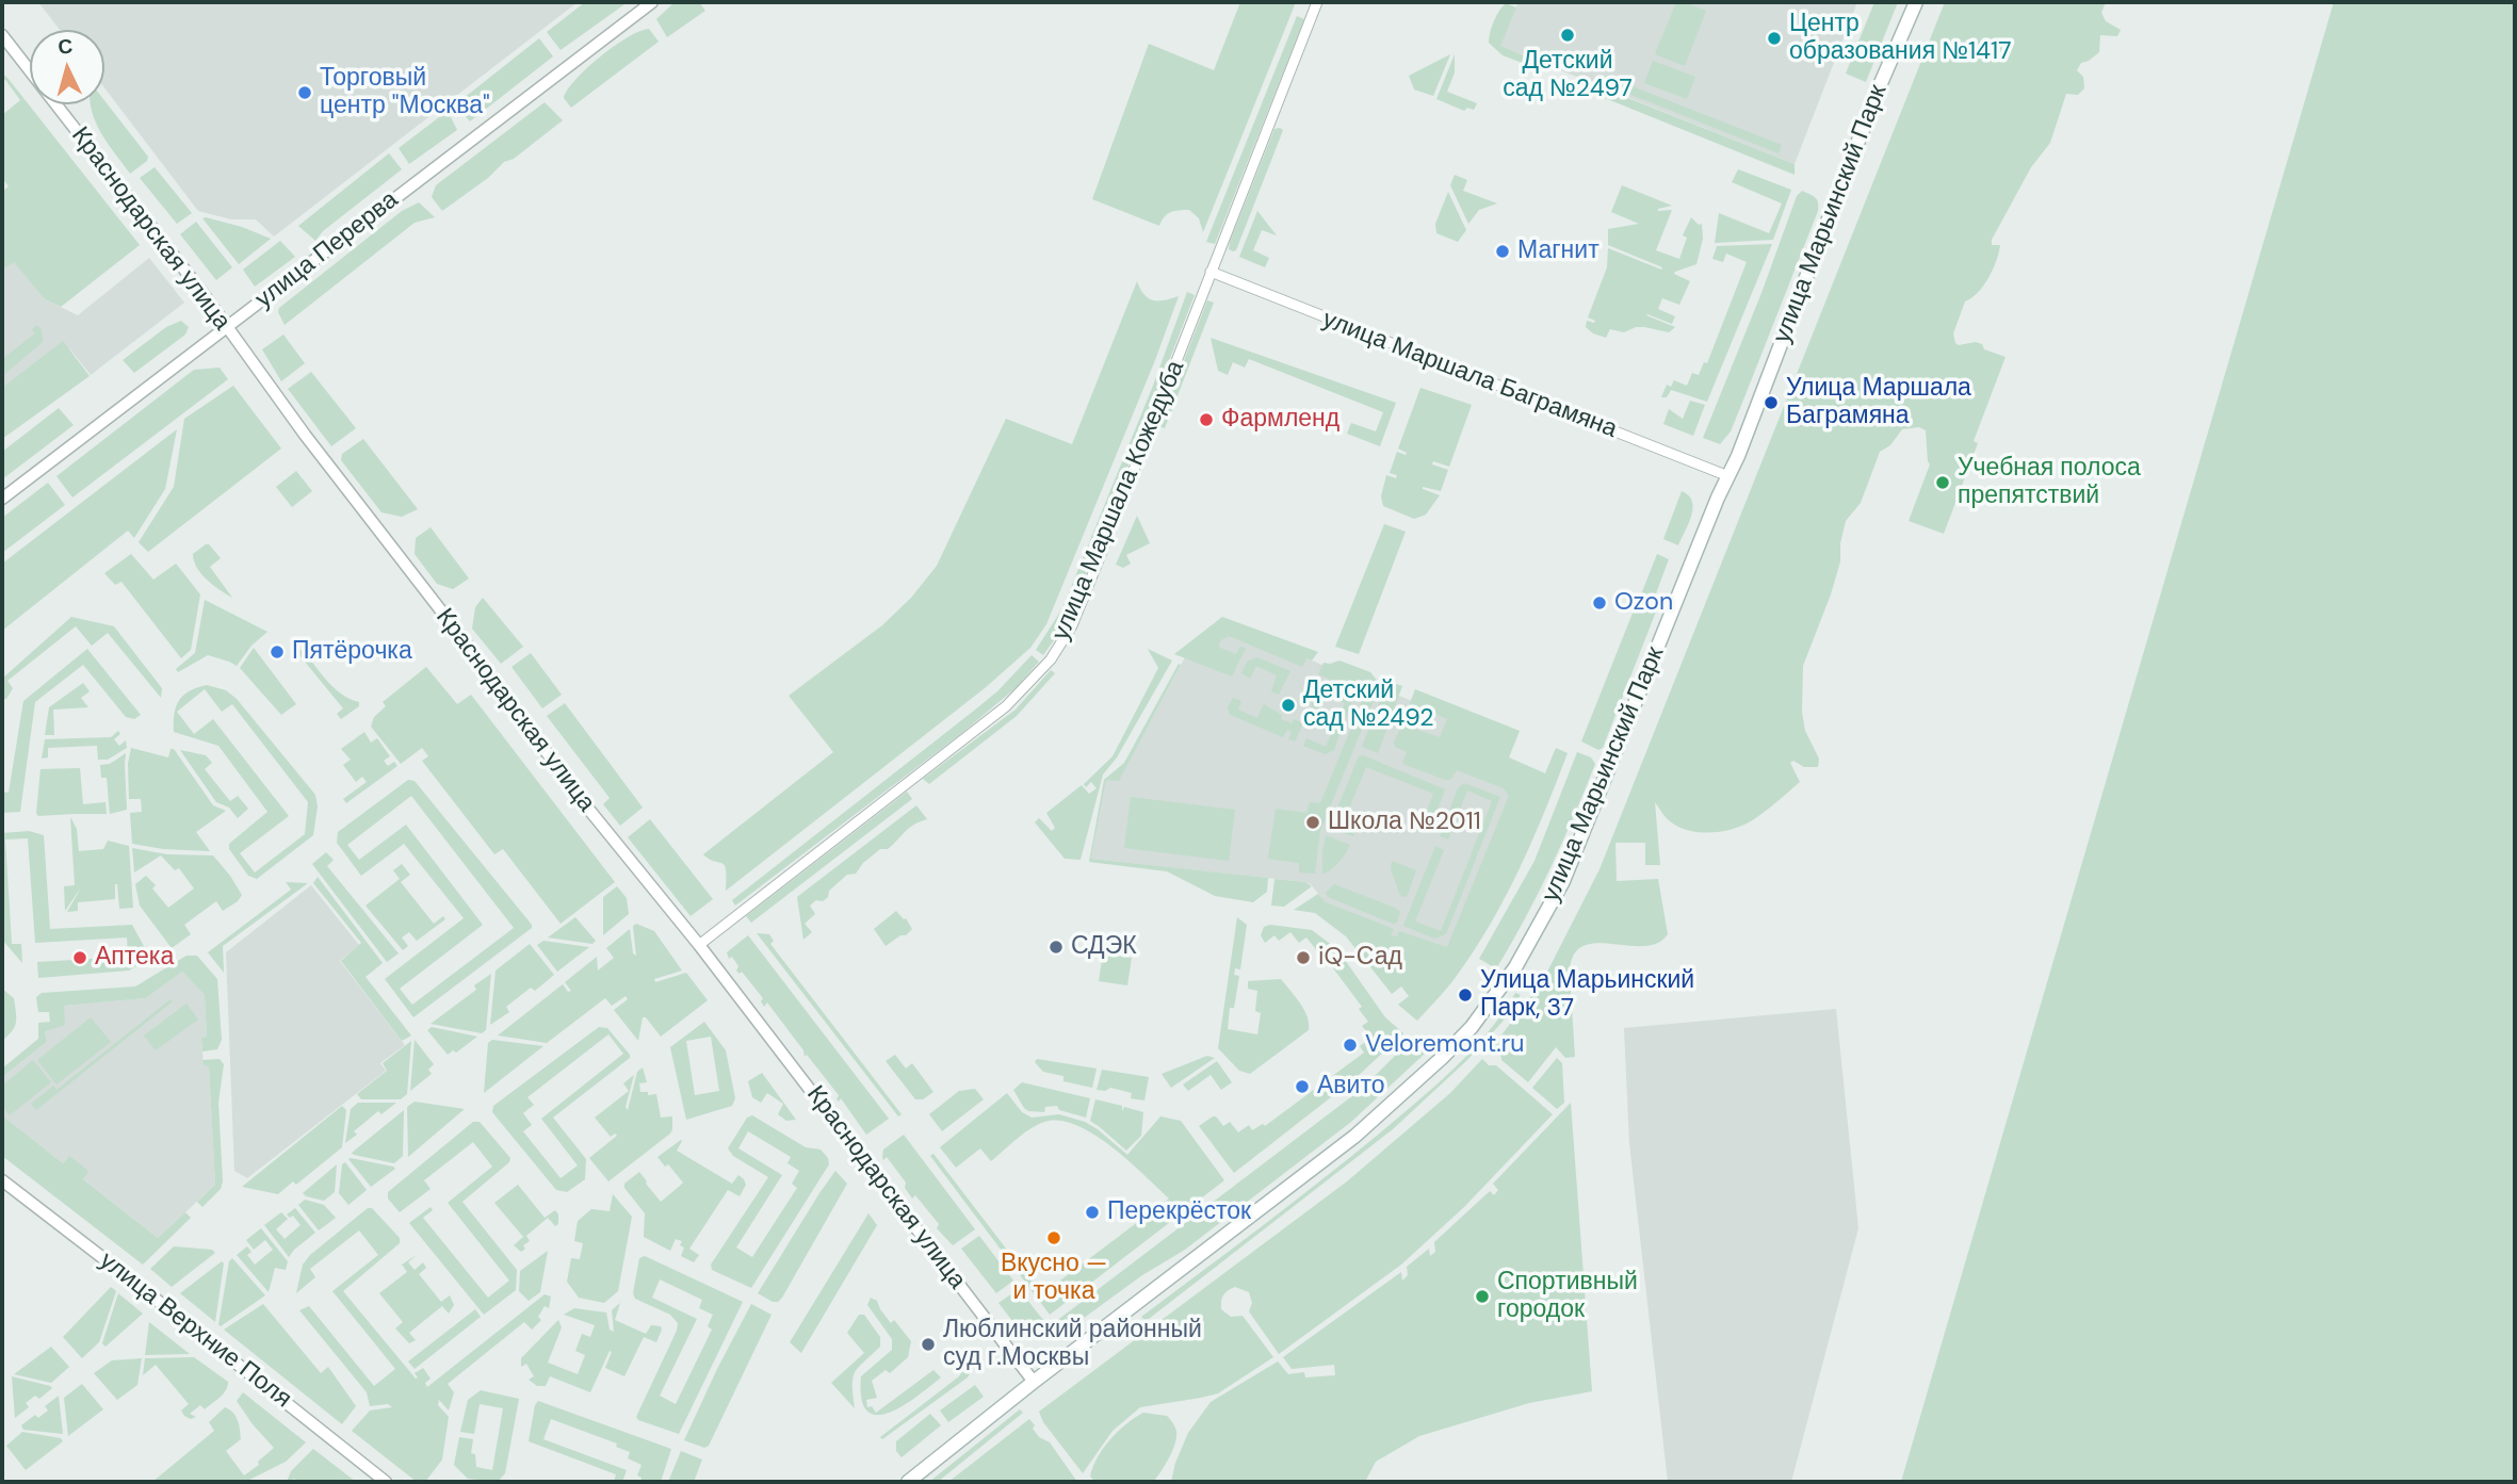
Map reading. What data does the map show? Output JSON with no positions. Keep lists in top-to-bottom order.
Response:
{
  "streets": {
    "main road": ["улица Марьинский Парк"],
    "street": [
      "Краснодарская улица",
      "улица Перерва",
      "улица Маршала Баграмяна",
      "улица Маршала Кожедуба",
      "улица Верхние Поля"
    ]
  },
  "crossings": [
    ["улица Марьинский Парк", "Краснодарская улица"],
    ["улица Марьинский Парк", "улица Маршала Баграмяна"],
    ["Краснодарская улица", "улица Перерва"],
    ["Краснодарская улица", "улица Маршала Кожедуба"],
    ["улица Маршала Баграмяна", "улица Маршала Кожедуба"]
  ],
  "places": [
    "Детский сад №2497",
    "Центр образования №1417",
    "Торговый центр \"Москва\"",
    "Магнит",
    "Улица Маршала Баграмяна",
    "Фармленд",
    "Учебная полоса препятствий",
    "Ozon",
    "Пятёрочка",
    "Детский сад №2492",
    "Школа №2011",
    "СДЭК",
    "Аптека",
    "iQ-Сад",
    "Улица Марьинский Парк, 37",
    "Veloremont.ru",
    "Авито",
    "Перекрёсток",
    "Вкусно — и точка",
    "Спортивный городок",
    "Люблинский районный суд г.Москвы"
  ],
  "north": "top"
}
